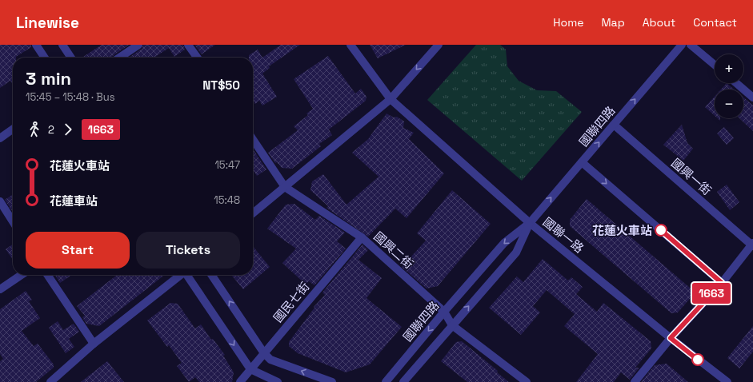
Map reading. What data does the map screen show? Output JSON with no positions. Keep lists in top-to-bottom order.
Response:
{
  "streets": {
    "street": [
      "國聯四路",
      "國興一街",
      "國聯一路",
      "國興二街",
      "國民七街"
    ]
  },
  "crossings": [
    ["國聯四路", "國興一街"],
    ["國聯四路", "國聯一路"],
    ["國聯四路", "國興二街"],
    ["國興二街", "國民七街"]
  ],
  "places": ["花蓮火車站"],
  "lines": ["bus line 1663"],
  "page": {
    "header": "Linewise",
    "nav": [
      "Home",
      "Map",
      "About",
      "Contact"
    ],
    "on_map": "1663",
    "map_buttons": ["+", "−"],
    "heading": ["3 min", "15:45 – 15:48 · Bus", "NT$50"],
    "legs": ["2", "1663"],
    "list": [
      {
        "name": "花蓮火車站",
        "value": "15:47"
      },
      {
        "name": "花蓮車站",
        "value": "15:48"
      }
    ],
    "buttons": ["Start", "Tickets"]
  }
}
